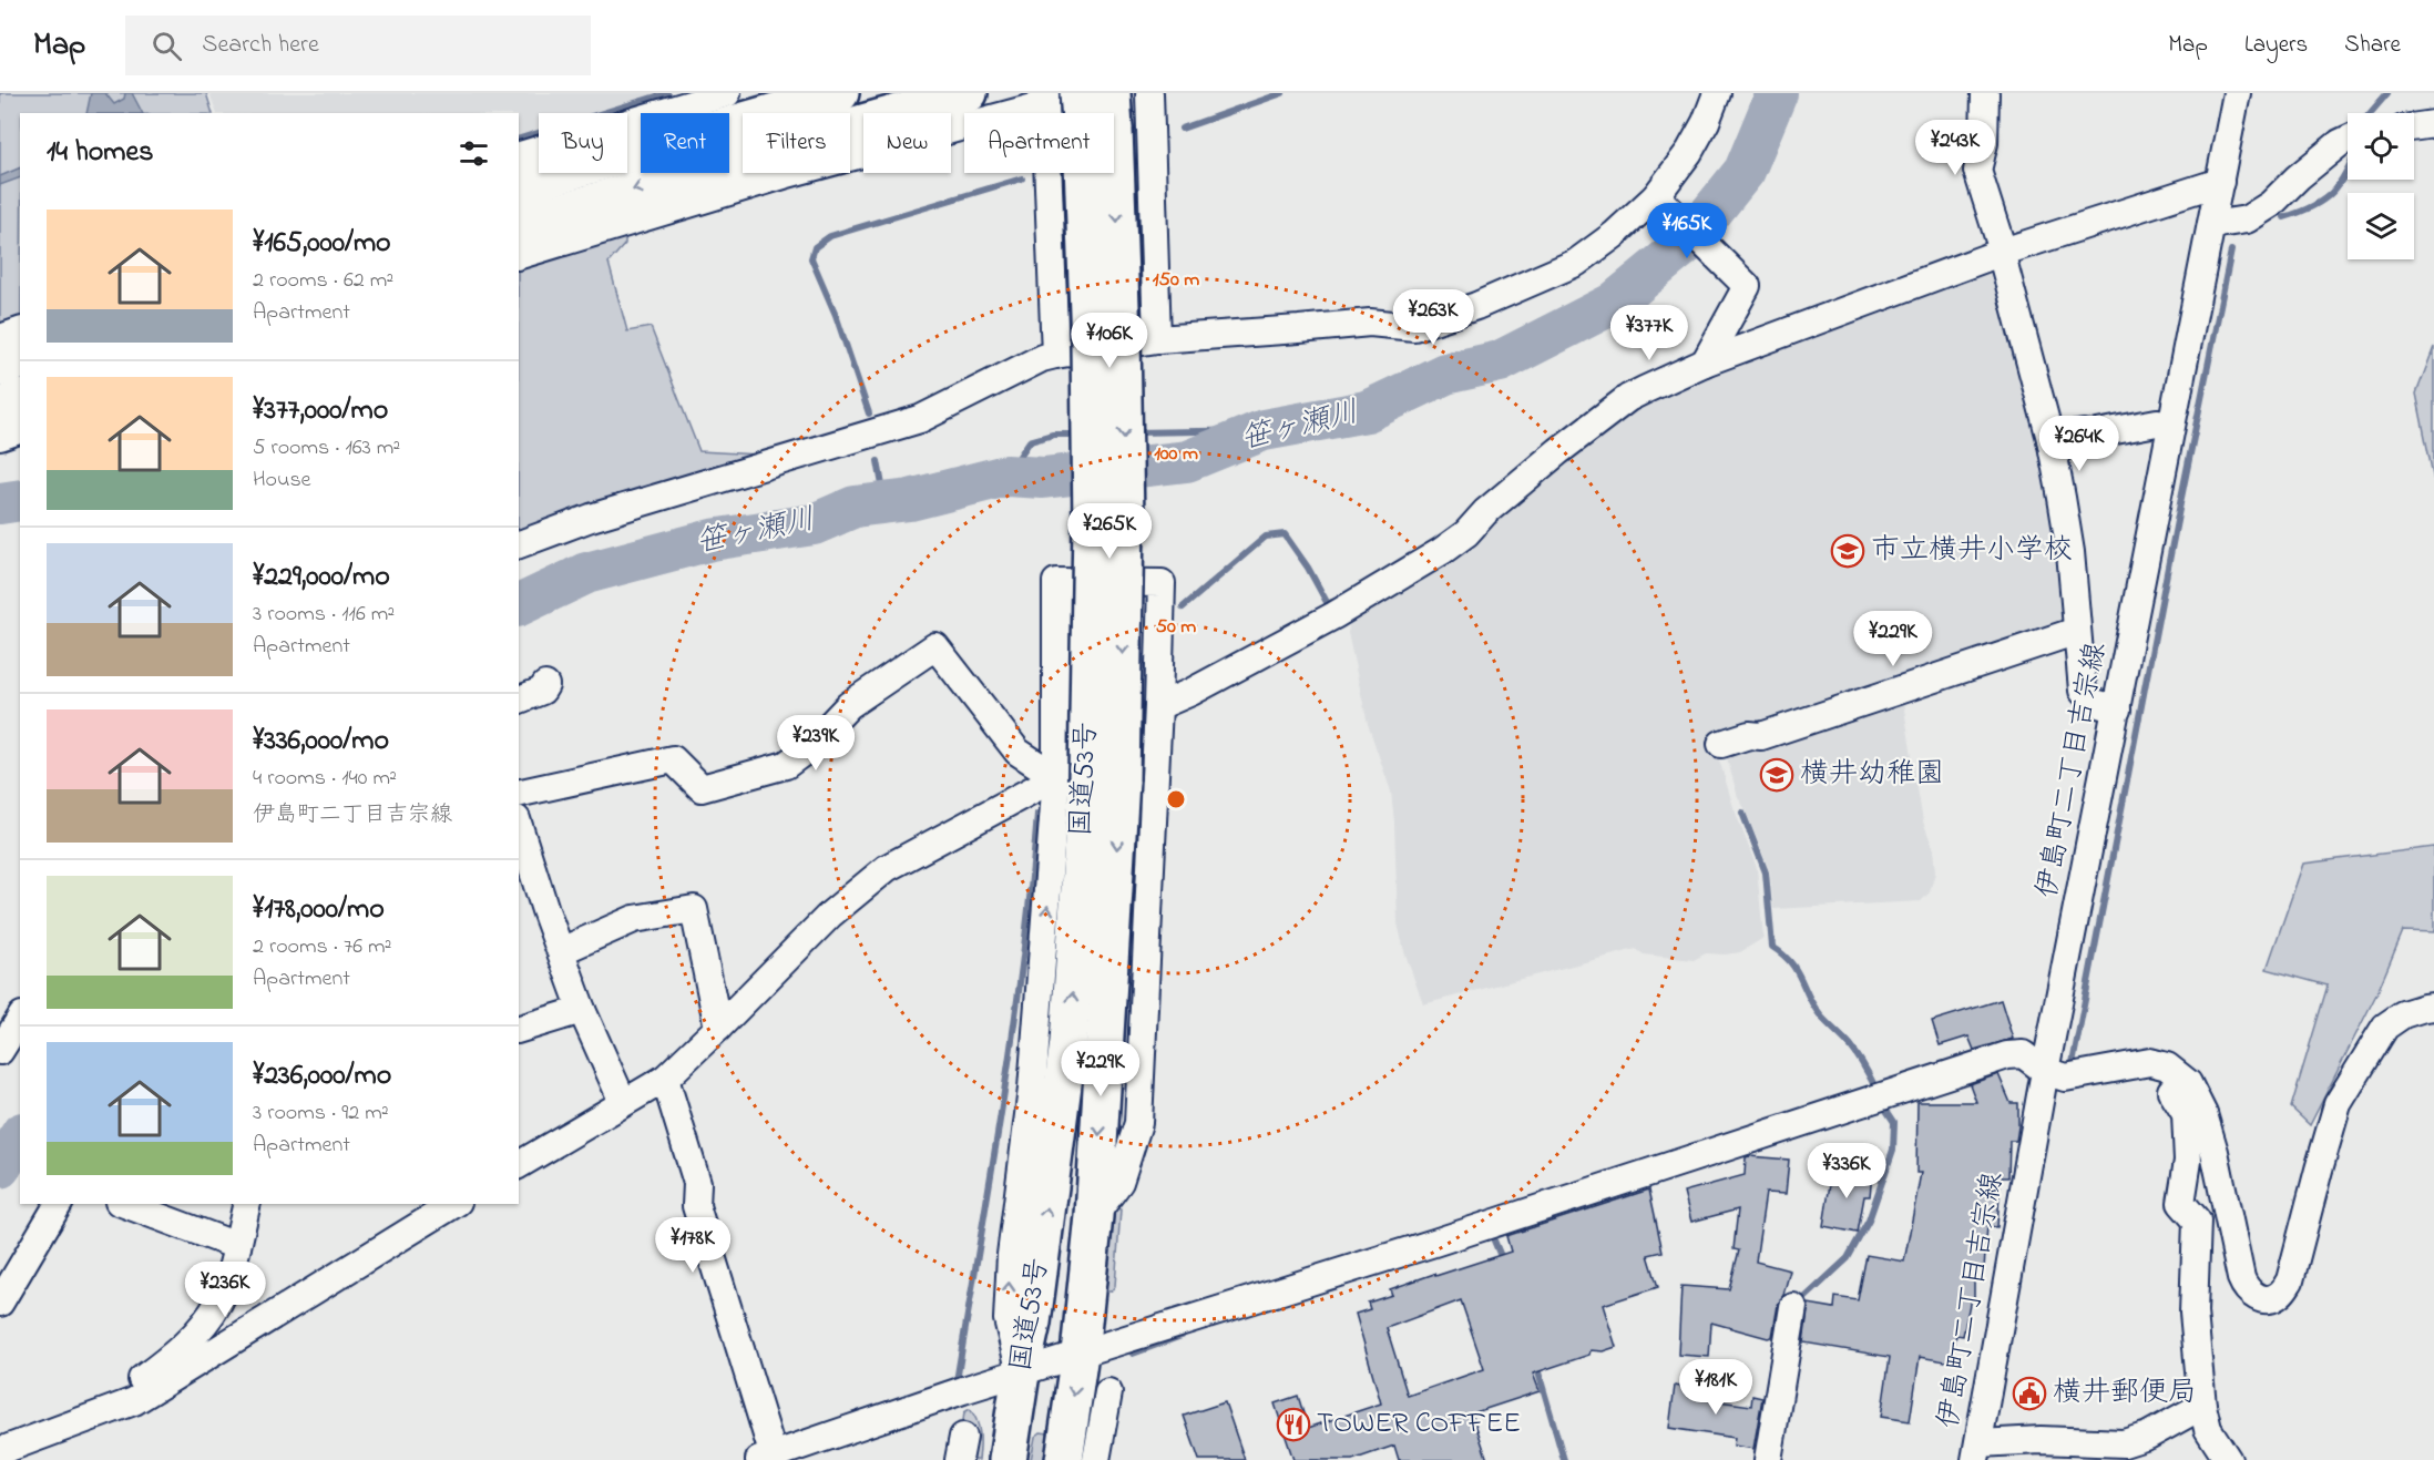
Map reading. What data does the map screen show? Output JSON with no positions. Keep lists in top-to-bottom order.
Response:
{
  "streets": {
    "highway": ["国道53号"],
    "street": ["伊島町二丁目吉宗線"]
  },
  "water": ["笹ヶ瀬川"],
  "places": {
    "school or university": ["市立横井小学校", "横井幼稚園"],
    "public building": ["横井郵便局"],
    "restaurant": ["TOWER COFFEE"]
  },
  "page": {
    "header": "Map",
    "search": "Search here",
    "nav": ["Map", "Layers", "Share"],
    "chip": [
      "Buy",
      "Rent",
      "Filters",
      "New",
      "Apartment"
    ],
    "heading": "14 homes",
    "price": [
      "¥243K",
      "¥165K",
      "¥263K",
      "¥377K",
      "¥106K",
      "¥264K",
      "¥265K",
      "¥229K",
      "¥239K",
      "¥229K",
      "¥336K",
      "¥178K",
      "¥236K",
      "¥181K"
    ],
    "list": [
      {
        "name": "¥165,000/mo",
        "note": "2 rooms · 62 m² · Apartment"
      },
      {
        "name": "¥377,000/mo",
        "note": "5 rooms · 163 m² · House"
      },
      {
        "name": "¥229,000/mo",
        "note": "3 rooms · 116 m² · Apartment"
      },
      {
        "name": "¥336,000/mo",
        "note": "4 rooms · 140 m² · 伊島町二丁目吉宗線"
      },
      {
        "name": "¥178,000/mo",
        "note": "2 rooms · 76 m² · Apartment"
      },
      {
        "name": "¥236,000/mo",
        "note": "3 rooms · 92 m² · Apartment"
      }
    ]
  },
  "rings": ["150 m", "100 m", "50 m"]
}
